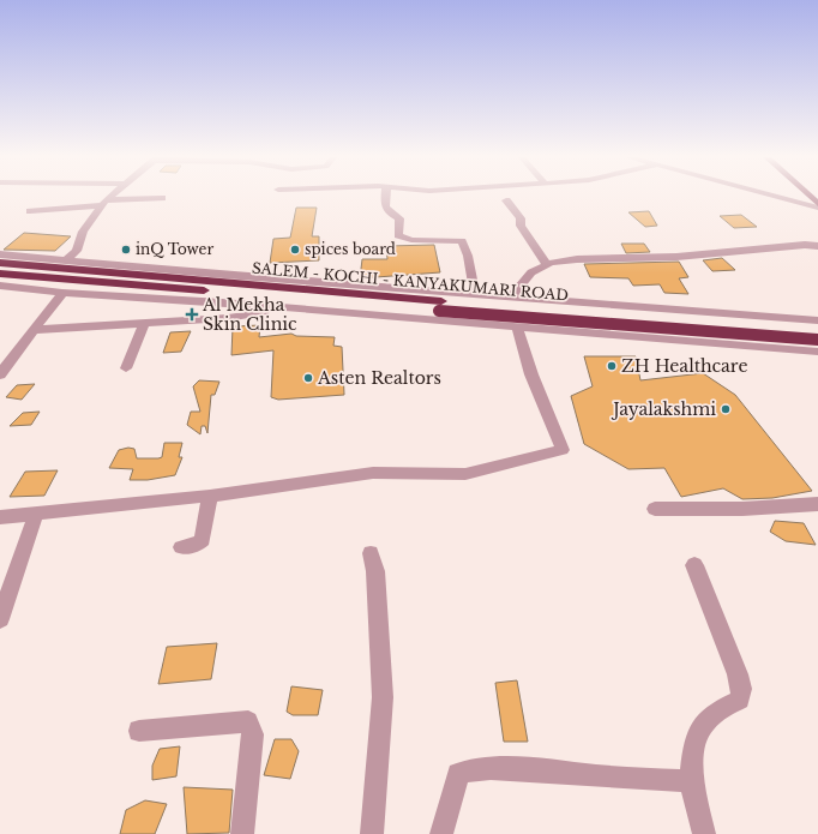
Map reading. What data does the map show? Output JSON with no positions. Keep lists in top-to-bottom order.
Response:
{
  "streets": {
    "highway": ["SALEM - KOCHI - KANYAKUMARI ROAD"]
  },
  "places": {
    "other": [
      "inQ Tower",
      "spices board",
      "ZH Healthcare",
      "Asten Realtors",
      "Jayalakshmi"
    ],
    "health": ["Al Mekha Skin Clinic"]
  }
}
